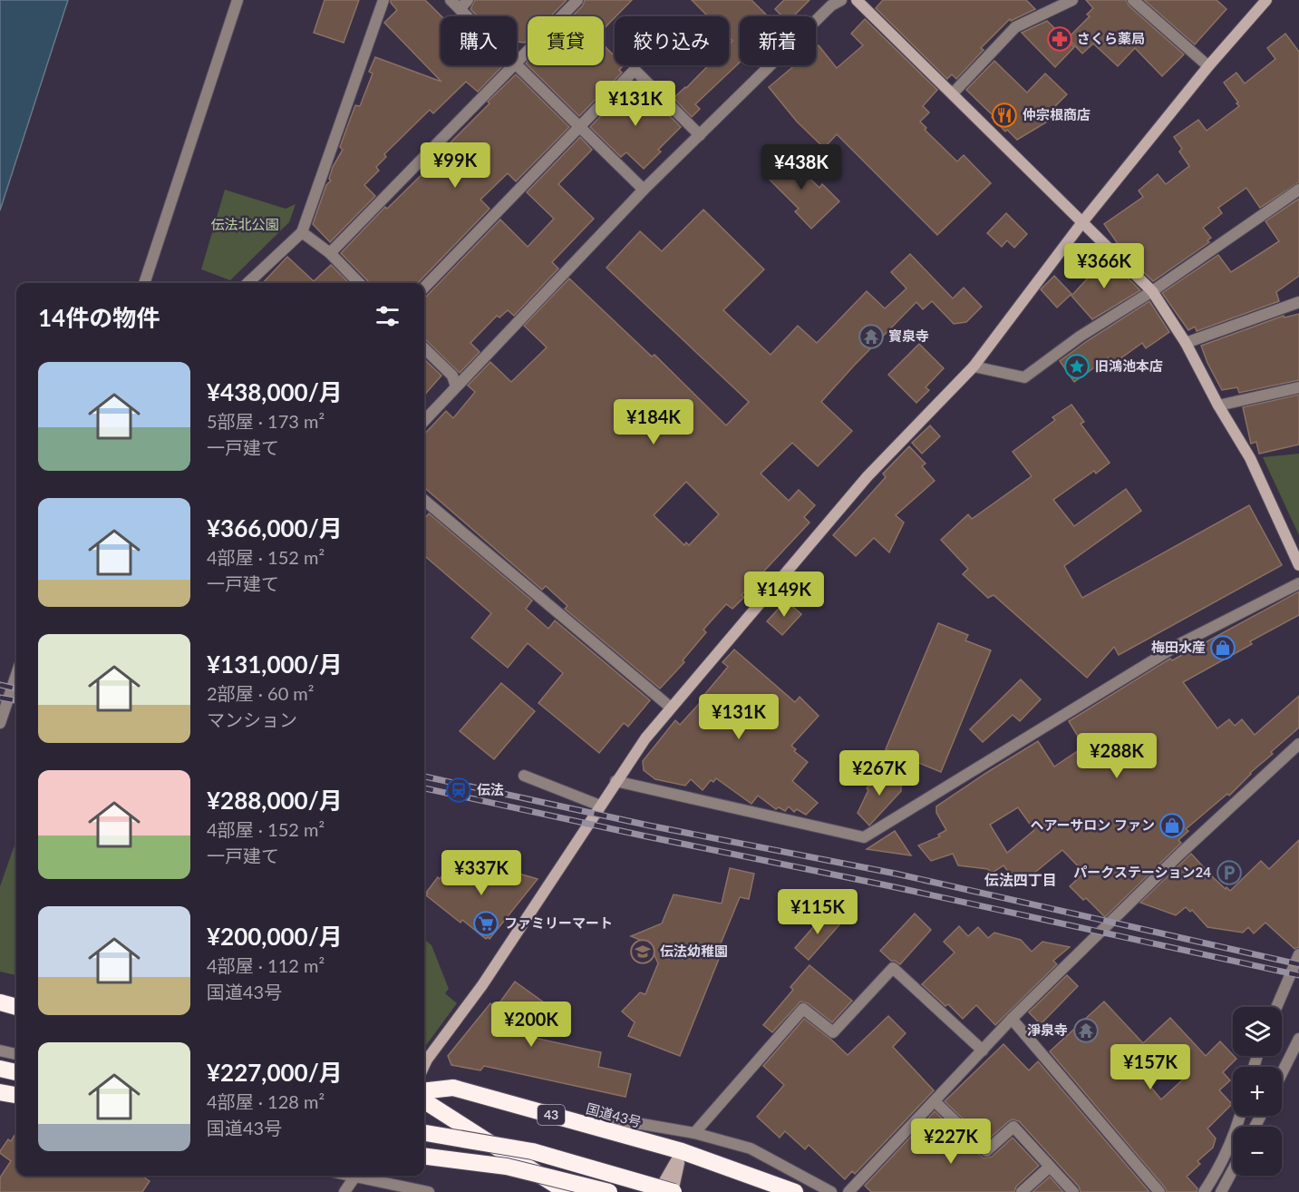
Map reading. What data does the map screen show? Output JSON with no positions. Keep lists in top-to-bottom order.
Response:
{
  "streets": {
    "highway": ["43", "国道43号"]
  },
  "districts": ["伝法四丁目"],
  "parks": ["伝法北公園"],
  "places": {
    "pharmacy": ["さくら薬局"],
    "restaurant": ["仲宗根商店"],
    "temple": ["寳泉寺", "淨泉寺"],
    "place": ["旧鴻池本店"],
    "shop": ["梅田水産", "ヘアーサロン ファン"],
    "station": ["伝法"],
    "parking": ["パークステーション24"],
    "supermarket": ["ファミリーマート"],
    "school or university": ["伝法幼稚園"]
  },
  "page": {
    "chip": [
      "購入",
      "賃貸",
      "絞り込み",
      "新着"
    ],
    "price": [
      "¥131K",
      "¥99K",
      "¥438K",
      "¥366K",
      "¥184K",
      "¥149K",
      "¥131K",
      "¥288K",
      "¥267K",
      "¥337K",
      "¥115K",
      "¥200K",
      "¥157K",
      "¥227K"
    ],
    "heading": "14件の物件",
    "list": [
      {
        "name": "¥438,000/月",
        "note": "5部屋 · 173 m² · 一戸建て"
      },
      {
        "name": "¥366,000/月",
        "note": "4部屋 · 152 m² · 一戸建て"
      },
      {
        "name": "¥131,000/月",
        "note": "2部屋 · 60 m² · マンション"
      },
      {
        "name": "¥288,000/月",
        "note": "4部屋 · 152 m² · 一戸建て"
      },
      {
        "name": "¥200,000/月",
        "note": "4部屋 · 112 m² · 国道43号"
      },
      {
        "name": "¥227,000/月",
        "note": "4部屋 · 128 m² · 国道43号"
      }
    ],
    "map_buttons": ["+", "−"]
  }
}
